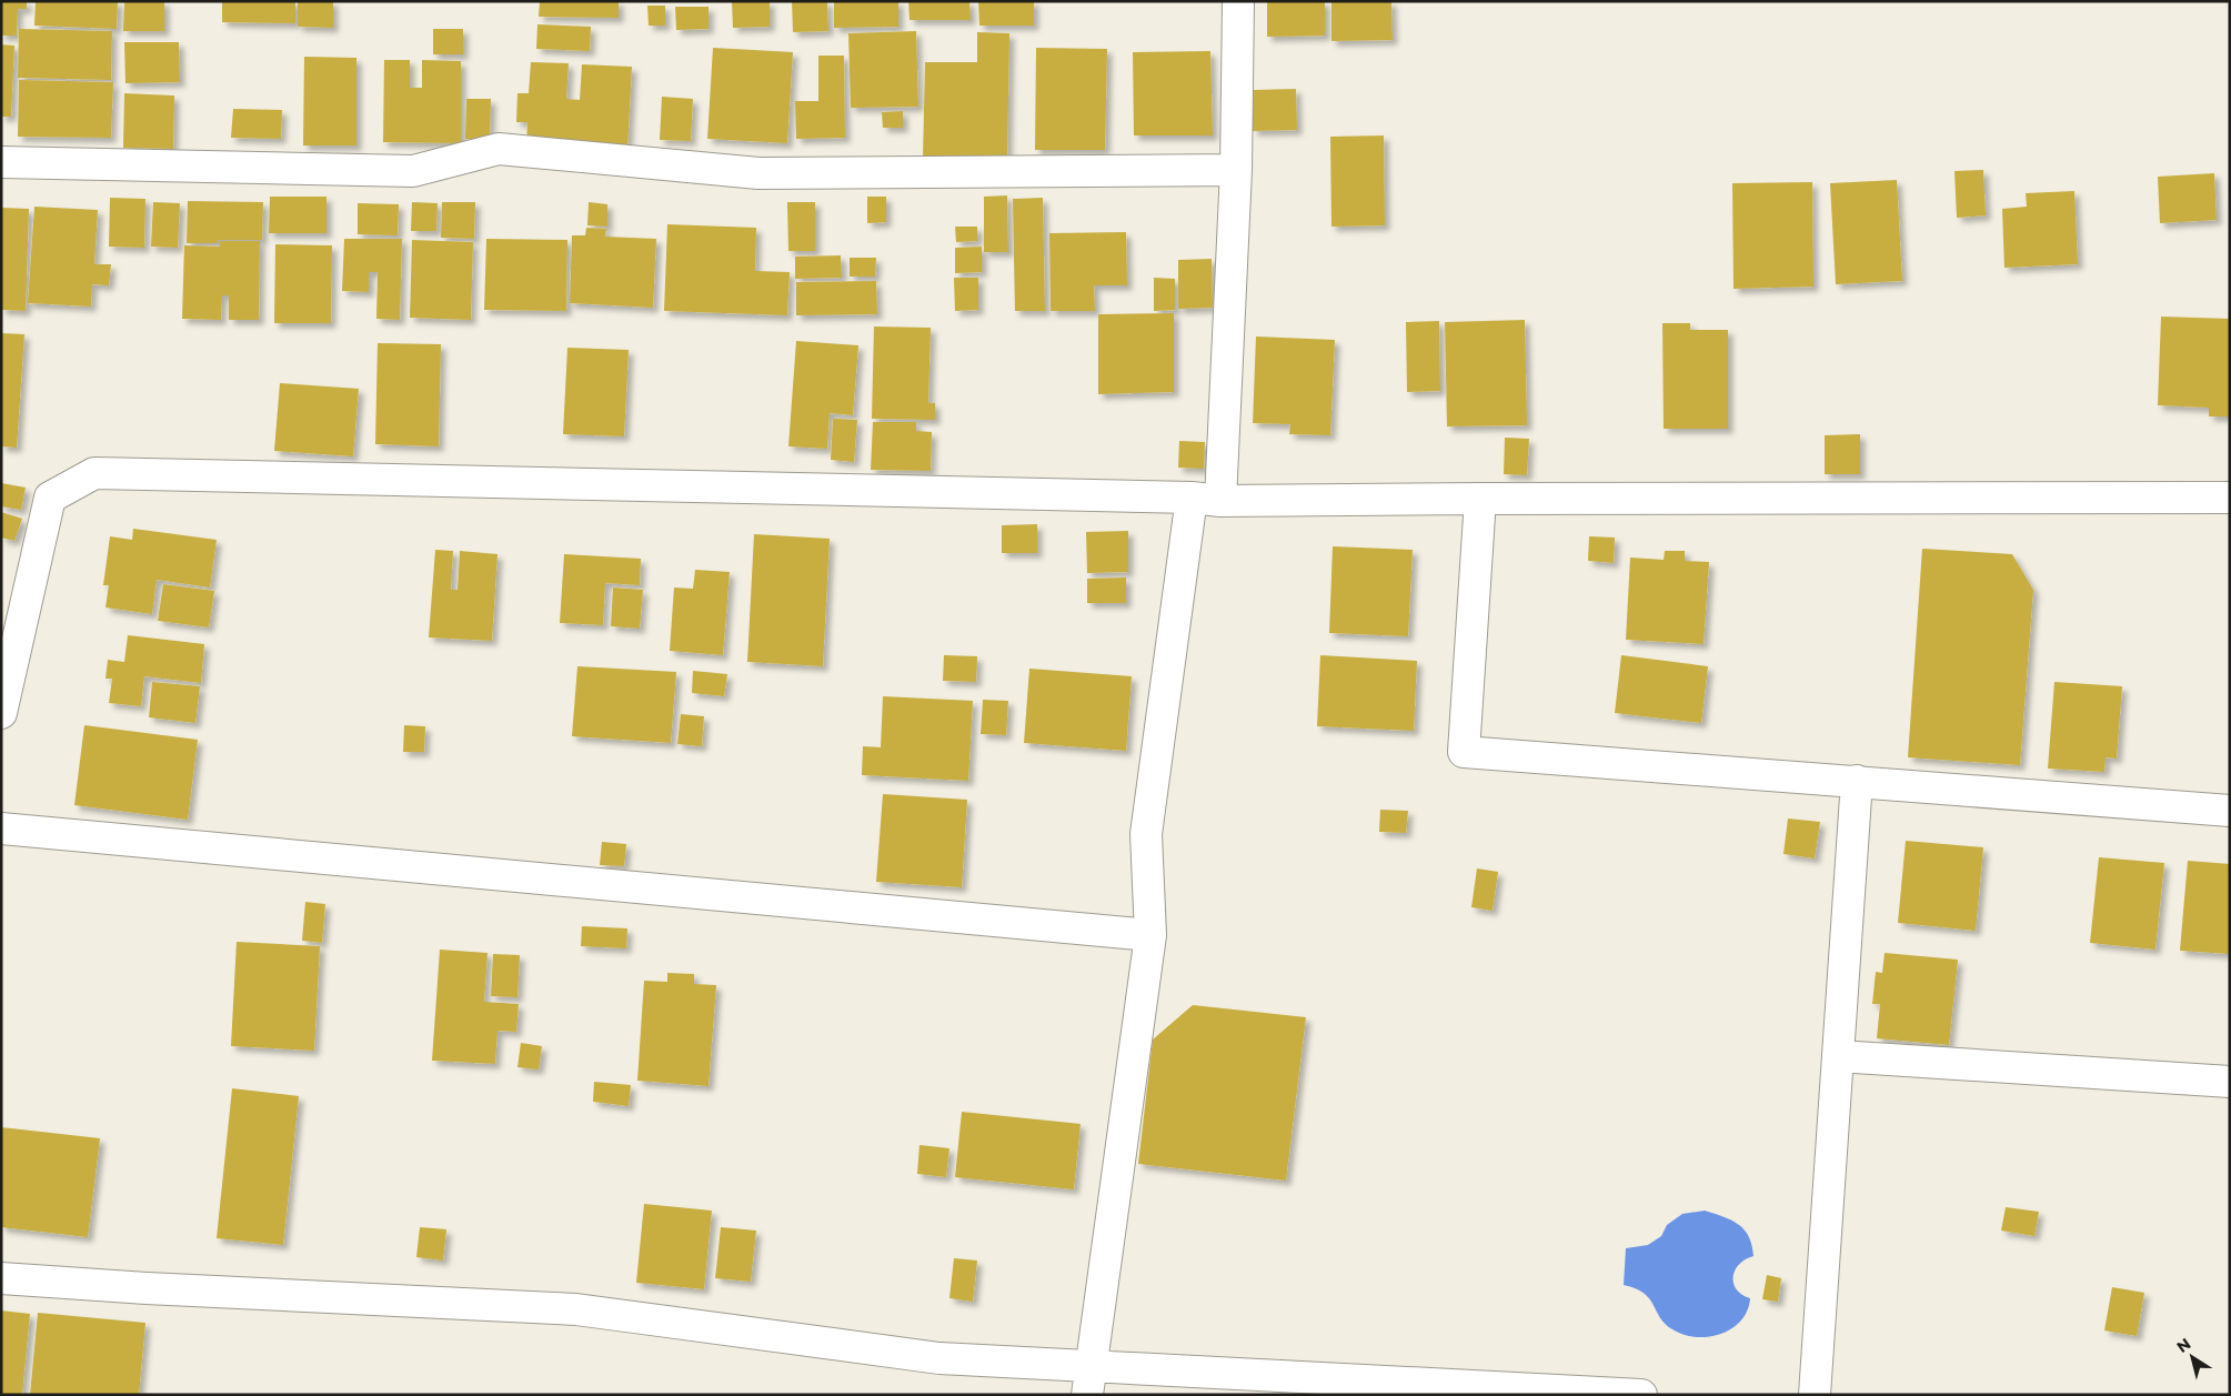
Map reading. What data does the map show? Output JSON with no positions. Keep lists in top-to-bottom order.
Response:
{
  "north": "top left"
}
